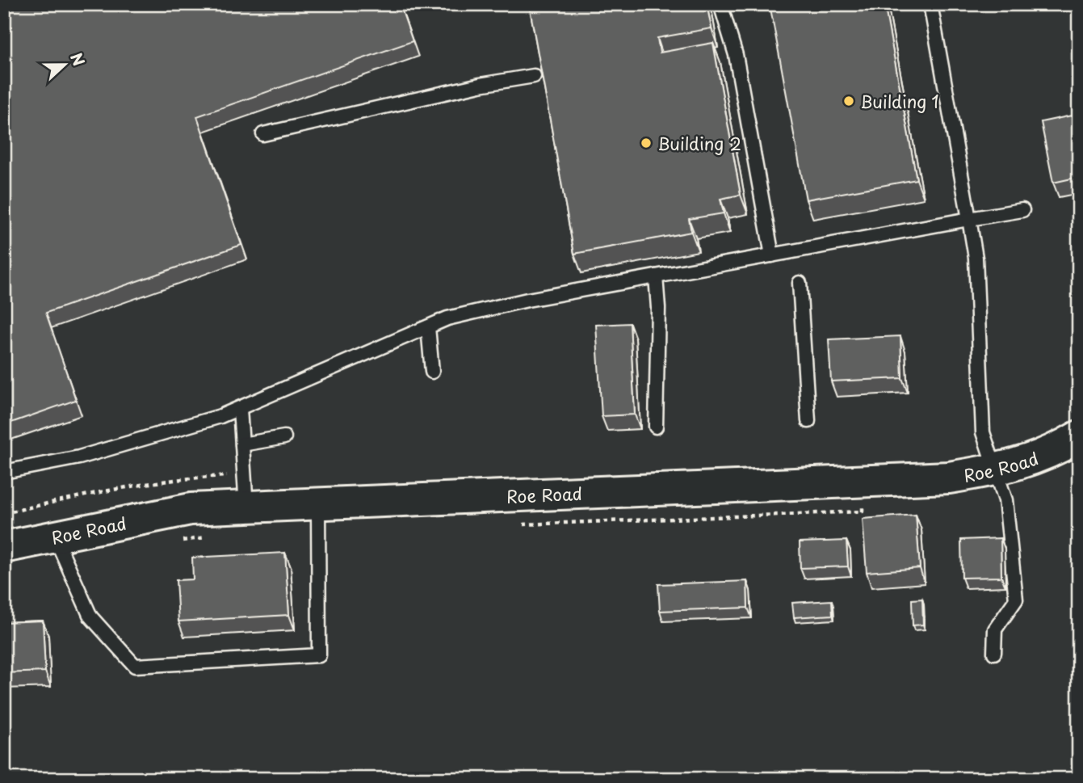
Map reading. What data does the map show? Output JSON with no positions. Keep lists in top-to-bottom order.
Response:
{
  "streets": {
    "main road": ["Roe Road"]
  },
  "places": ["Building 1", "Building 2"],
  "north": "right"
}
